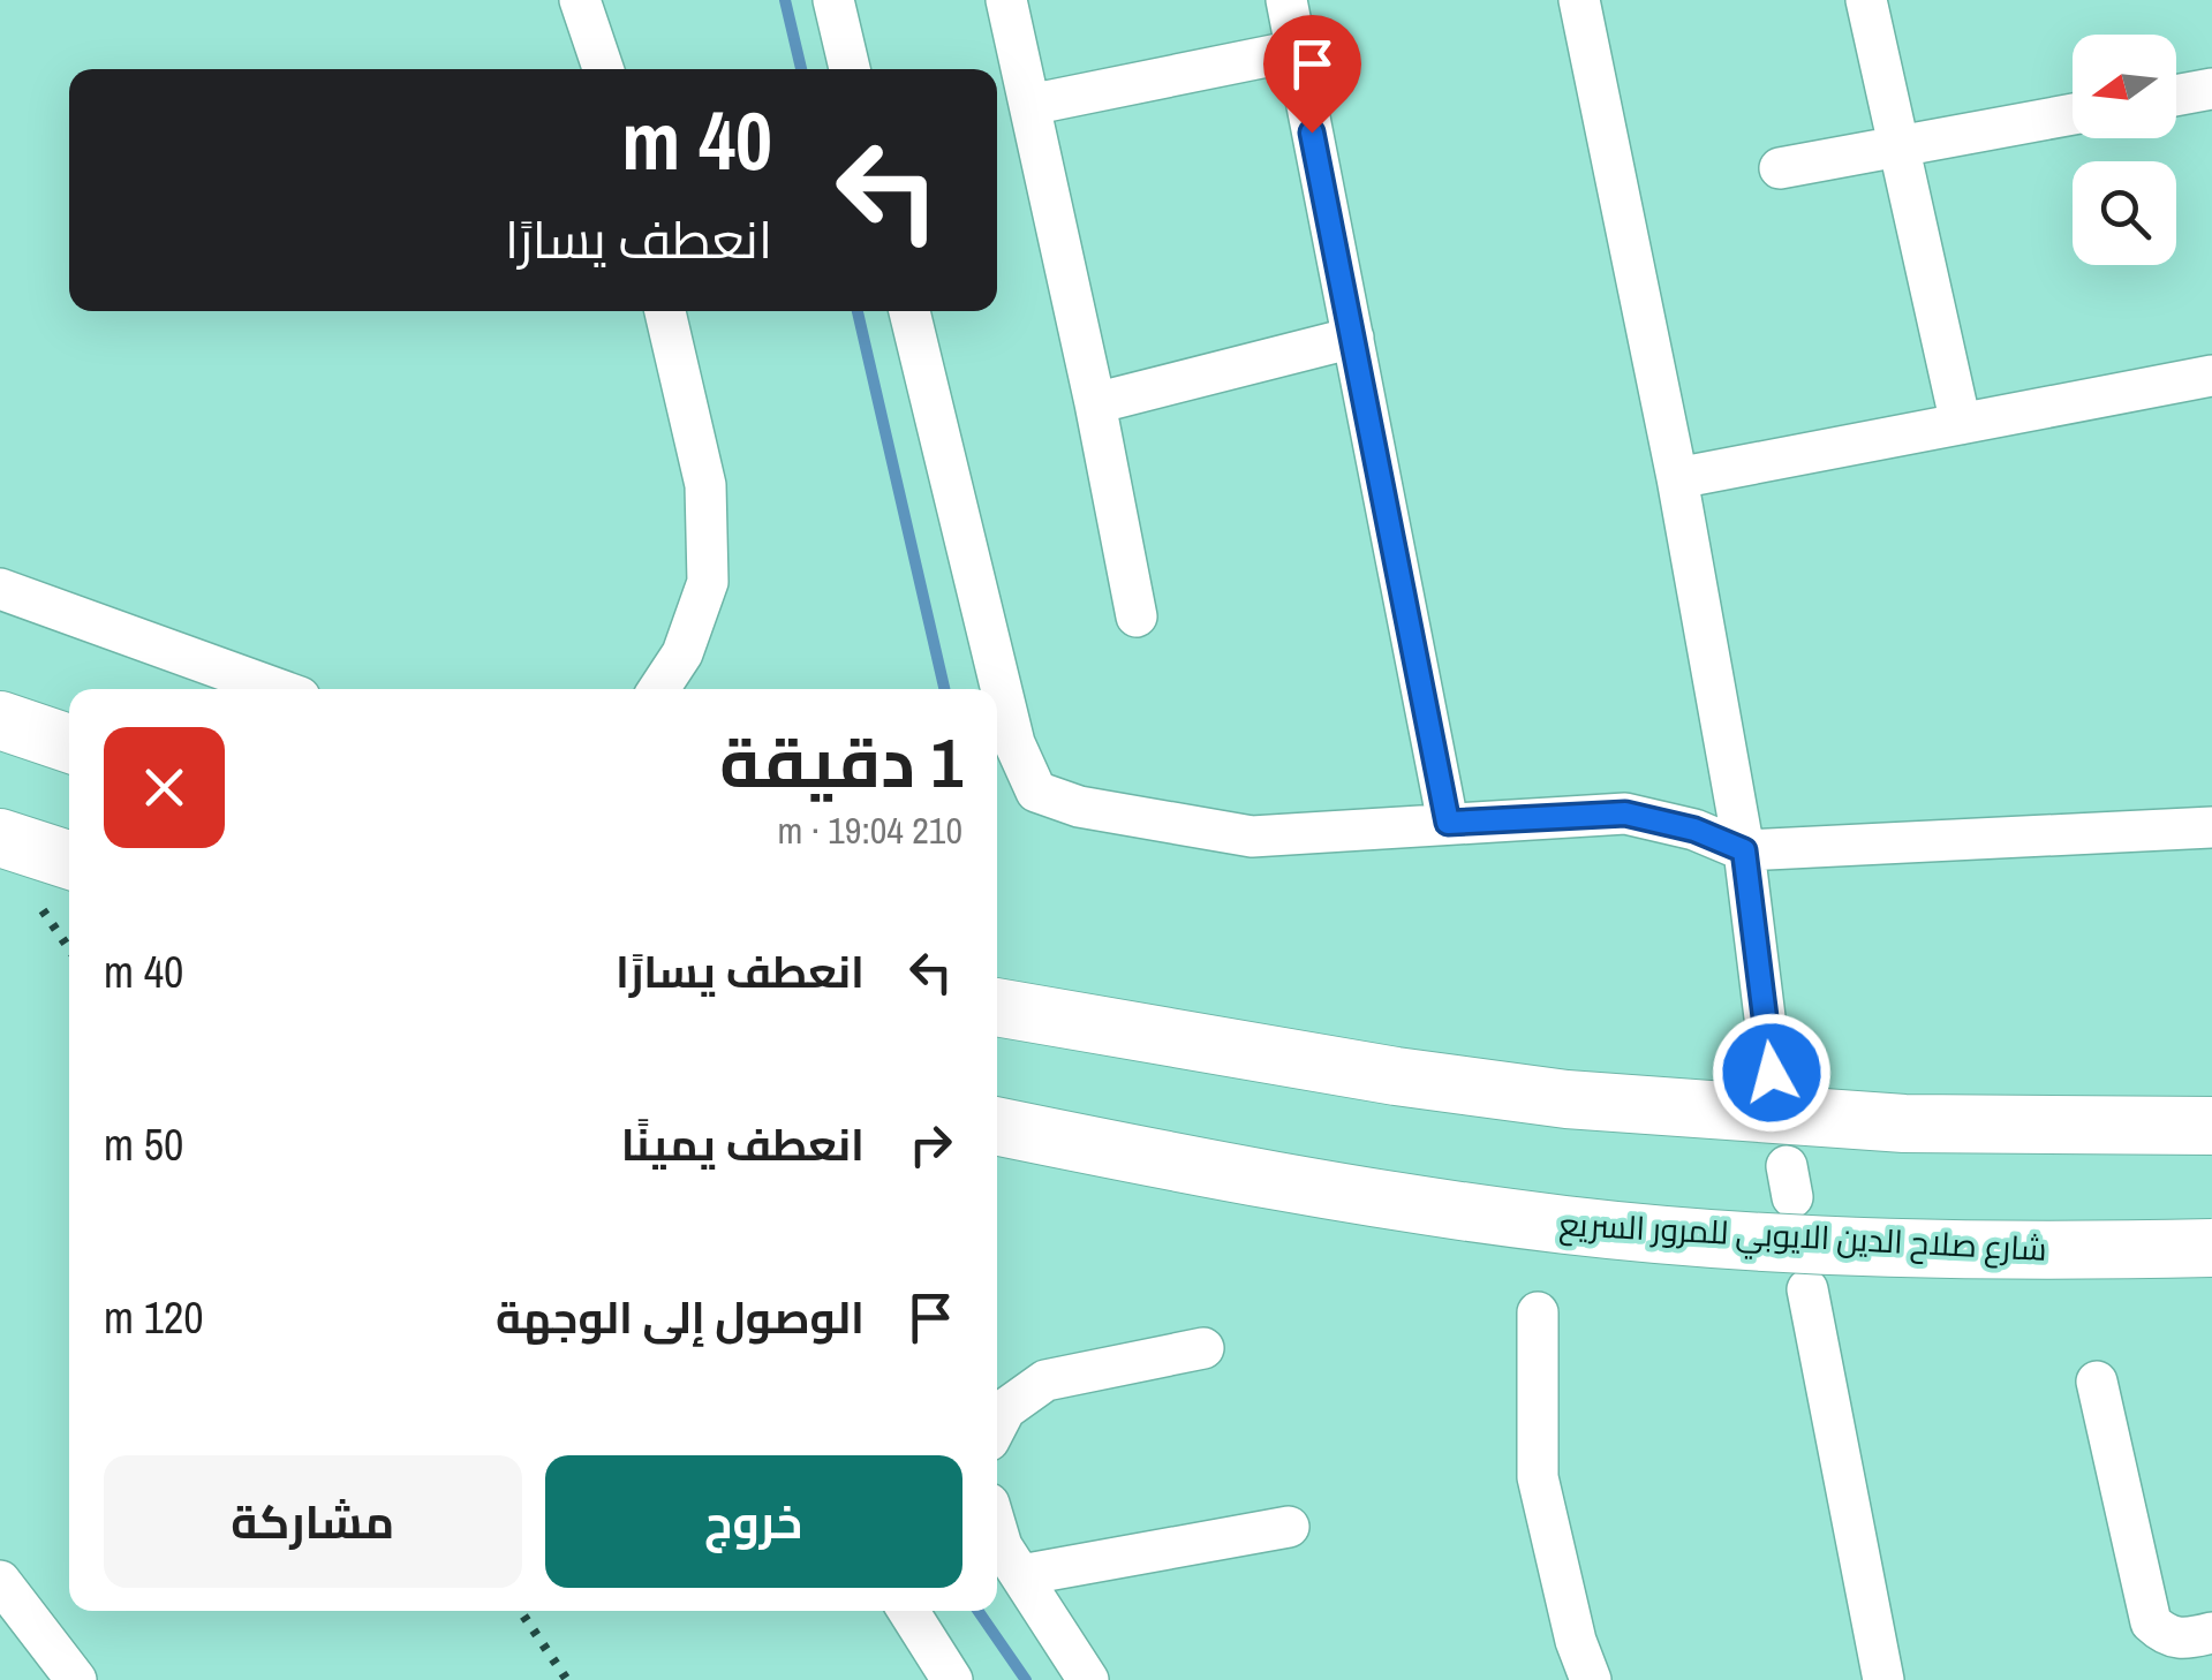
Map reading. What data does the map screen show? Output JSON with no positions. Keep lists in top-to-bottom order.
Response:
{
  "streets": {
    "highway": ["شارع صلاح الدين الايوبي للمرور السريع"]
  },
  "north": "left",
  "page": {
    "turn": ["40 m", "انعطف يسارًا"],
    "heading": ["1 دقيقة", "210 m · 19:04"],
    "list": [
      {
        "name": "انعطف يسارًا",
        "value": "40 m"
      },
      {
        "name": "انعطف يمينًا",
        "value": "50 m"
      },
      {
        "name": "الوصول إلى الوجهة",
        "value": "120 m"
      }
    ],
    "buttons": ["خروج", "مشاركة"]
  }
}
